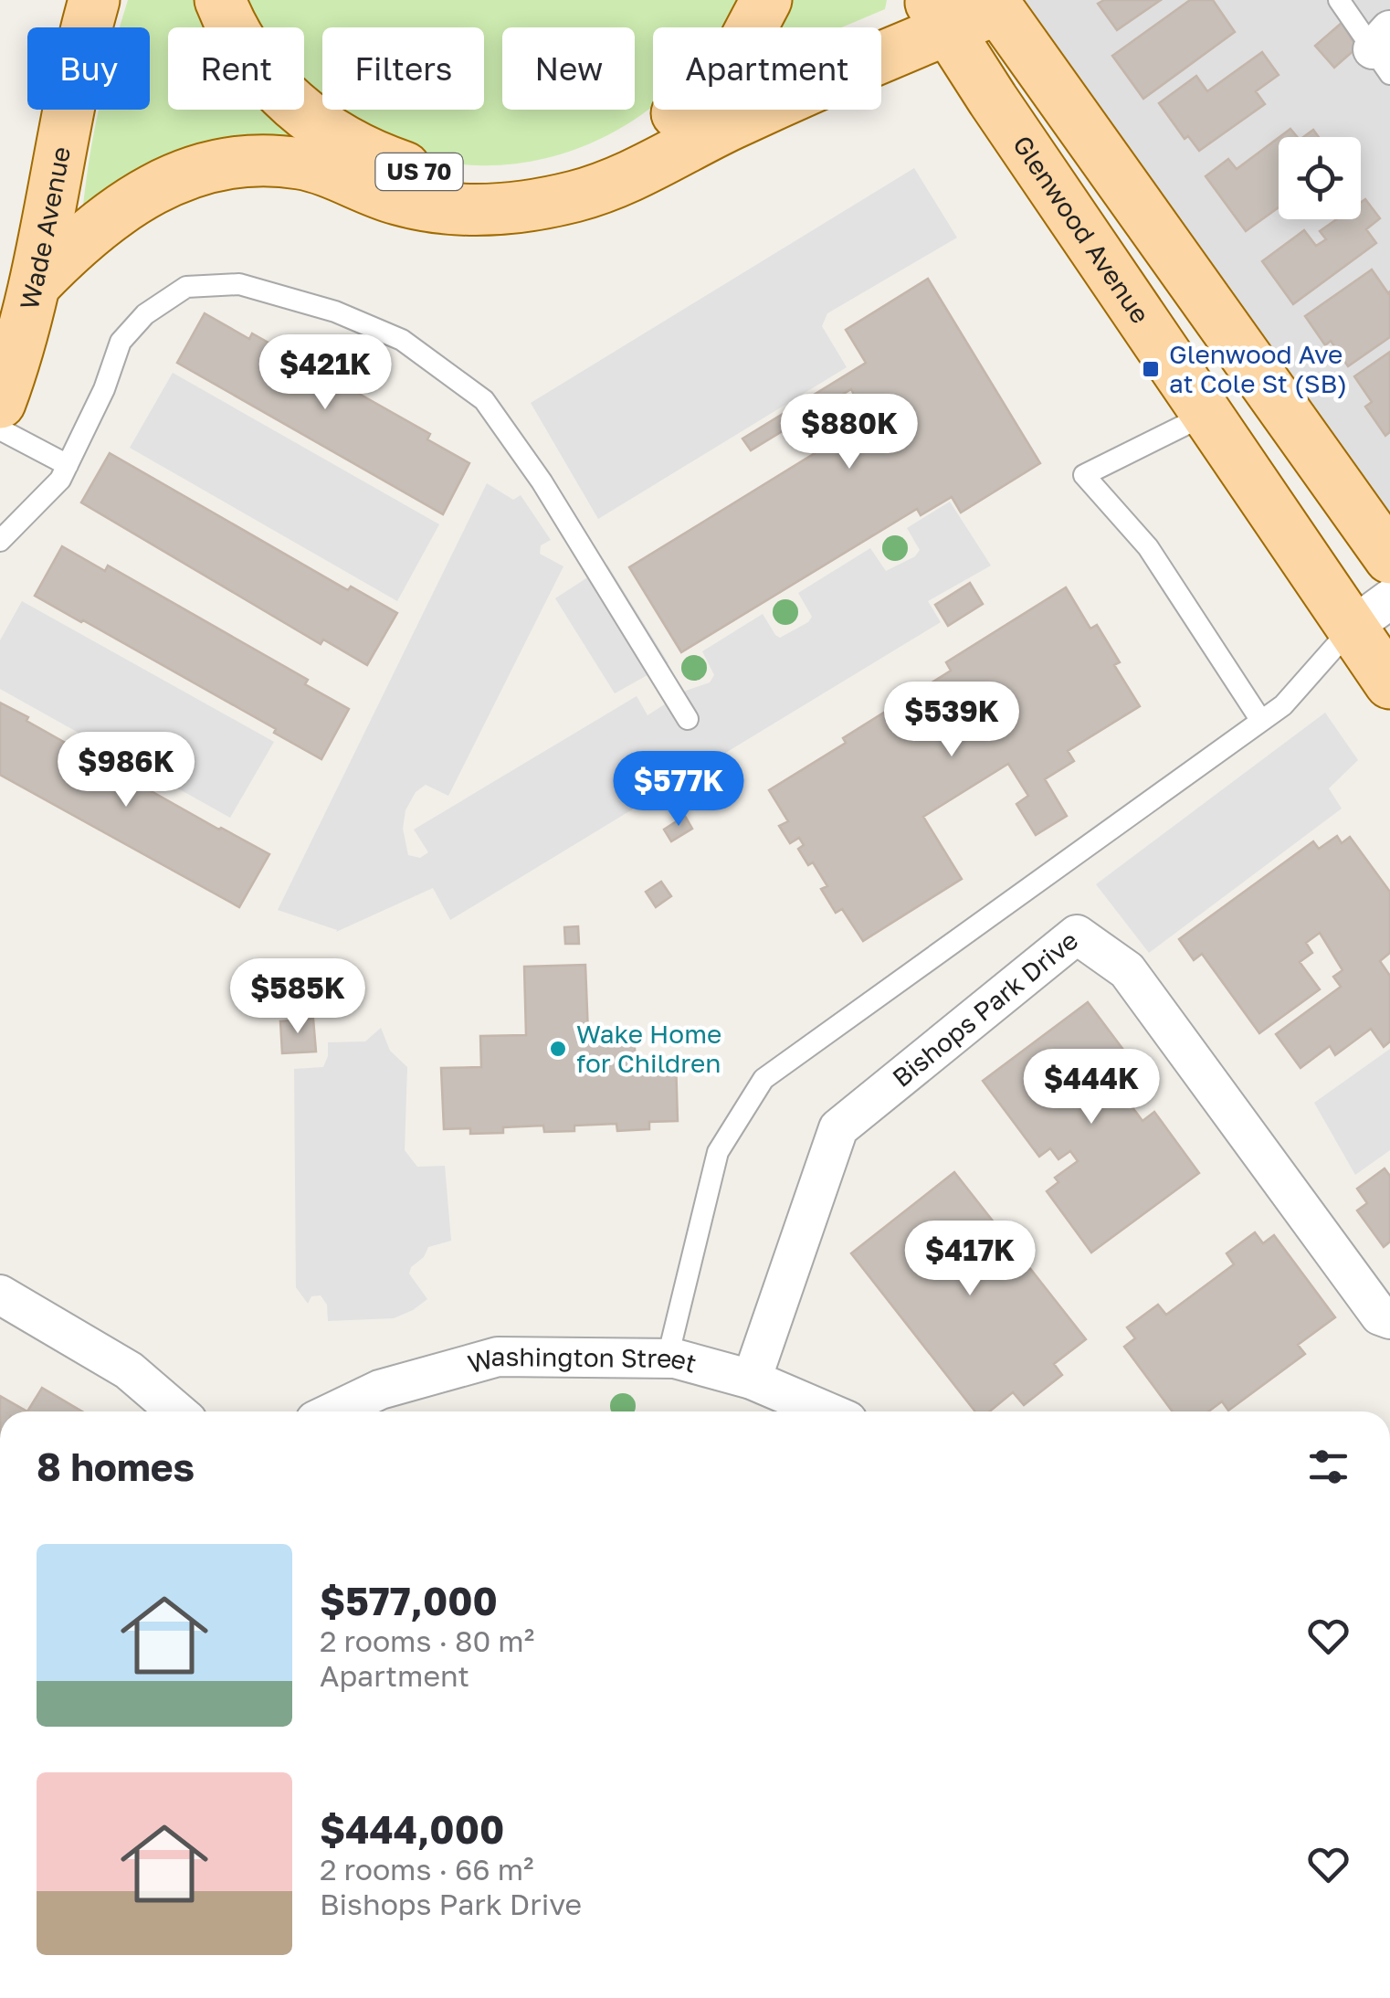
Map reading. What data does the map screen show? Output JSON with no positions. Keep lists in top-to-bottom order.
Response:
{
  "streets": {
    "main road": ["US 70", "Wade Avenue", "Glenwood Avenue"],
    "street": ["Bishops Park Drive", "Washington Street"]
  },
  "crossings": [
    ["Bishops Park Drive", "Washington Street"]
  ],
  "places": {
    "transit": ["Glenwood Ave at Cole St (SB)"],
    "other": ["Wake Home for Children"]
  },
  "page": {
    "chip": [
      "Buy",
      "Rent",
      "Filters",
      "New",
      "Apartment"
    ],
    "price": [
      "$421K",
      "$880K",
      "$539K",
      "$986K",
      "$577K",
      "$585K",
      "$444K",
      "$417K"
    ],
    "heading": "8 homes",
    "list": [
      {
        "name": "$577,000",
        "note": "2 rooms · 80 m² · Apartment"
      },
      {
        "name": "$444,000",
        "note": "2 rooms · 66 m² · Bishops Park Drive"
      }
    ]
  }
}
